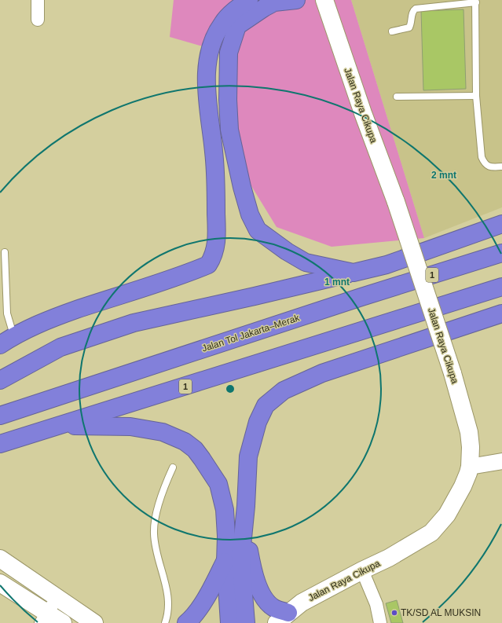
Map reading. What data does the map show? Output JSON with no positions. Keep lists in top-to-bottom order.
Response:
{
  "streets": {
    "highway": ["1", "Jalan Tol Jakarta–Merak"],
    "main road": ["Jalan Raya Cikupa"]
  },
  "places": ["TK/SD AL MUKSIN"],
  "rings": ["2 mnt", "1 mnt"]
}
